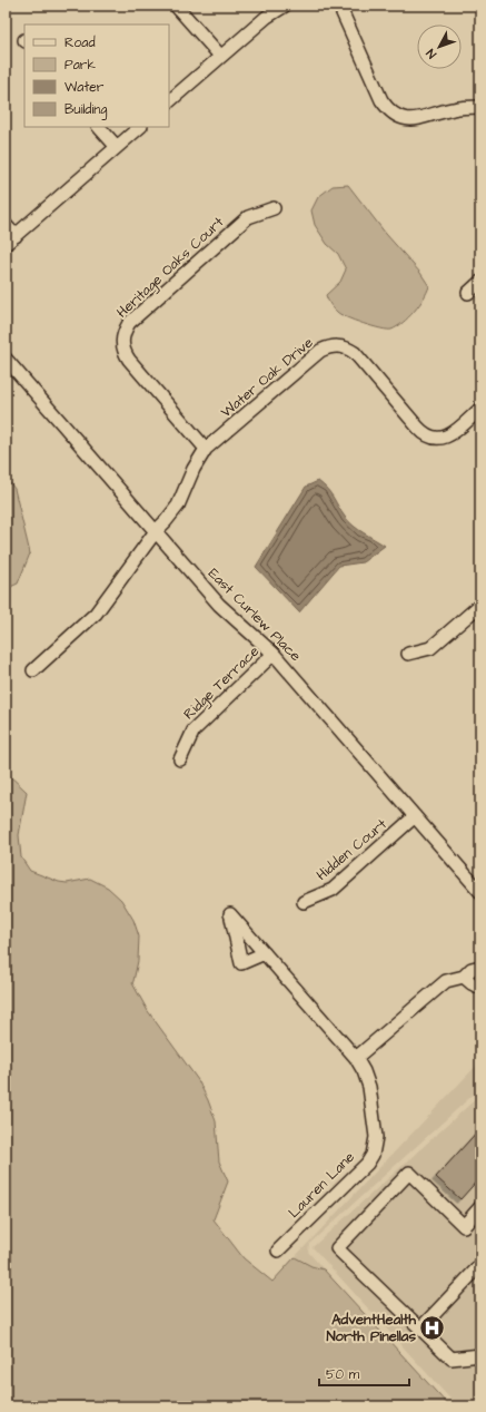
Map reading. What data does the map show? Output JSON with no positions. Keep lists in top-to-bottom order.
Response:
{
  "streets": {
    "street": [
      "Heritage Oaks Court",
      "Water Oak Drive",
      "East Curlew Place",
      "Ridge Terrace",
      "Hidden Court",
      "Lauren Lane"
    ]
  },
  "crossings": [
    ["Heritage Oaks Court", "Water Oak Drive"],
    ["Water Oak Drive", "East Curlew Place"],
    ["East Curlew Place", "Ridge Terrace"],
    ["East Curlew Place", "Hidden Court"]
  ],
  "places": {
    "hospital": ["AdventHealth North Pinellas"]
  },
  "legend": [
    "Road",
    "Park",
    "Water",
    "Building"
  ],
  "scale_bar": "50 m",
  "north": "bottom left"
}
